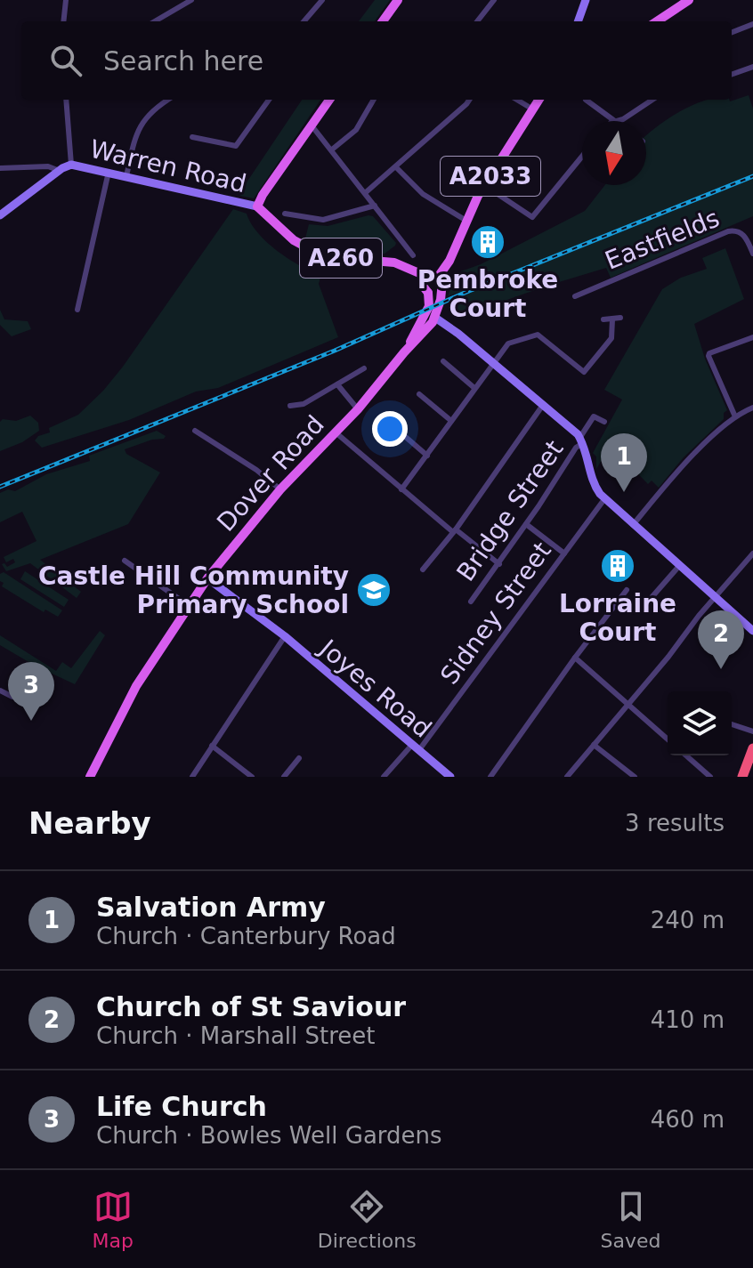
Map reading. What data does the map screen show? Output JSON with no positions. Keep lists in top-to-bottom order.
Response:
{
  "streets": {
    "main road": ["A2033", "A260", "Dover Road"],
    "street": [
      "Warren Road",
      "Eastfields",
      "Bridge Street",
      "Sidney Street",
      "Joyes Road"
    ]
  },
  "crossings": [
    ["Warren Road", "A260"],
    ["A2033", "A260"],
    ["A2033", "Dover Road"],
    ["A260", "Dover Road"],
    ["Dover Road", "Joyes Road"],
    ["Sidney Street", "Joyes Road"]
  ],
  "places": {
    "building": ["Pembroke Court", "Lorraine Court"],
    "school or university": ["Castle Hill Community Primary School"]
  },
  "north": "bottom",
  "page": {
    "search": "Search here",
    "pins": ["1", "2", "3"],
    "heading": ["Nearby", "3 results"],
    "list": [
      {
        "mark": "1",
        "name": "Salvation Army",
        "note": "Church · Canterbury Road",
        "value": "240 m"
      },
      {
        "mark": "2",
        "name": "Church of St Saviour",
        "note": "Church · Marshall Street",
        "value": "410 m"
      },
      {
        "mark": "3",
        "name": "Life Church",
        "note": "Church · Bowles Well Gardens",
        "value": "460 m"
      }
    ],
    "nav": ["Map", "Directions", "Saved"]
  }
}
